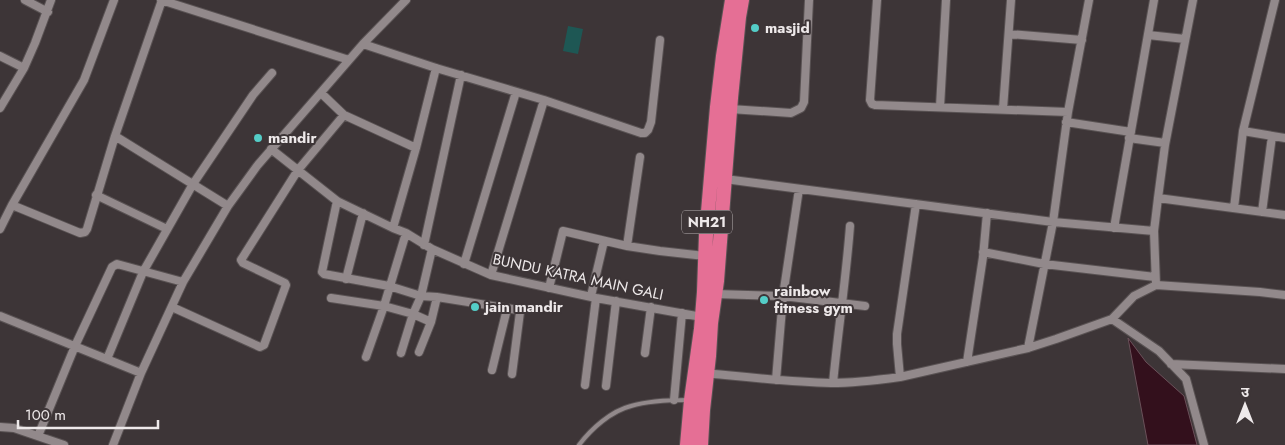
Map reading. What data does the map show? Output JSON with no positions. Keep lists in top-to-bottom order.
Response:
{
  "streets": {
    "highway": ["NH21"],
    "street": ["BUNDU KATRA MAIN GALI"]
  },
  "crossings": [
    ["NH21", "BUNDU KATRA MAIN GALI"]
  ],
  "places": [
    "masjid",
    "mandir",
    "rainbow fitness gym",
    "jain mandir"
  ],
  "scale_bar": "100 m",
  "north": "top"
}
